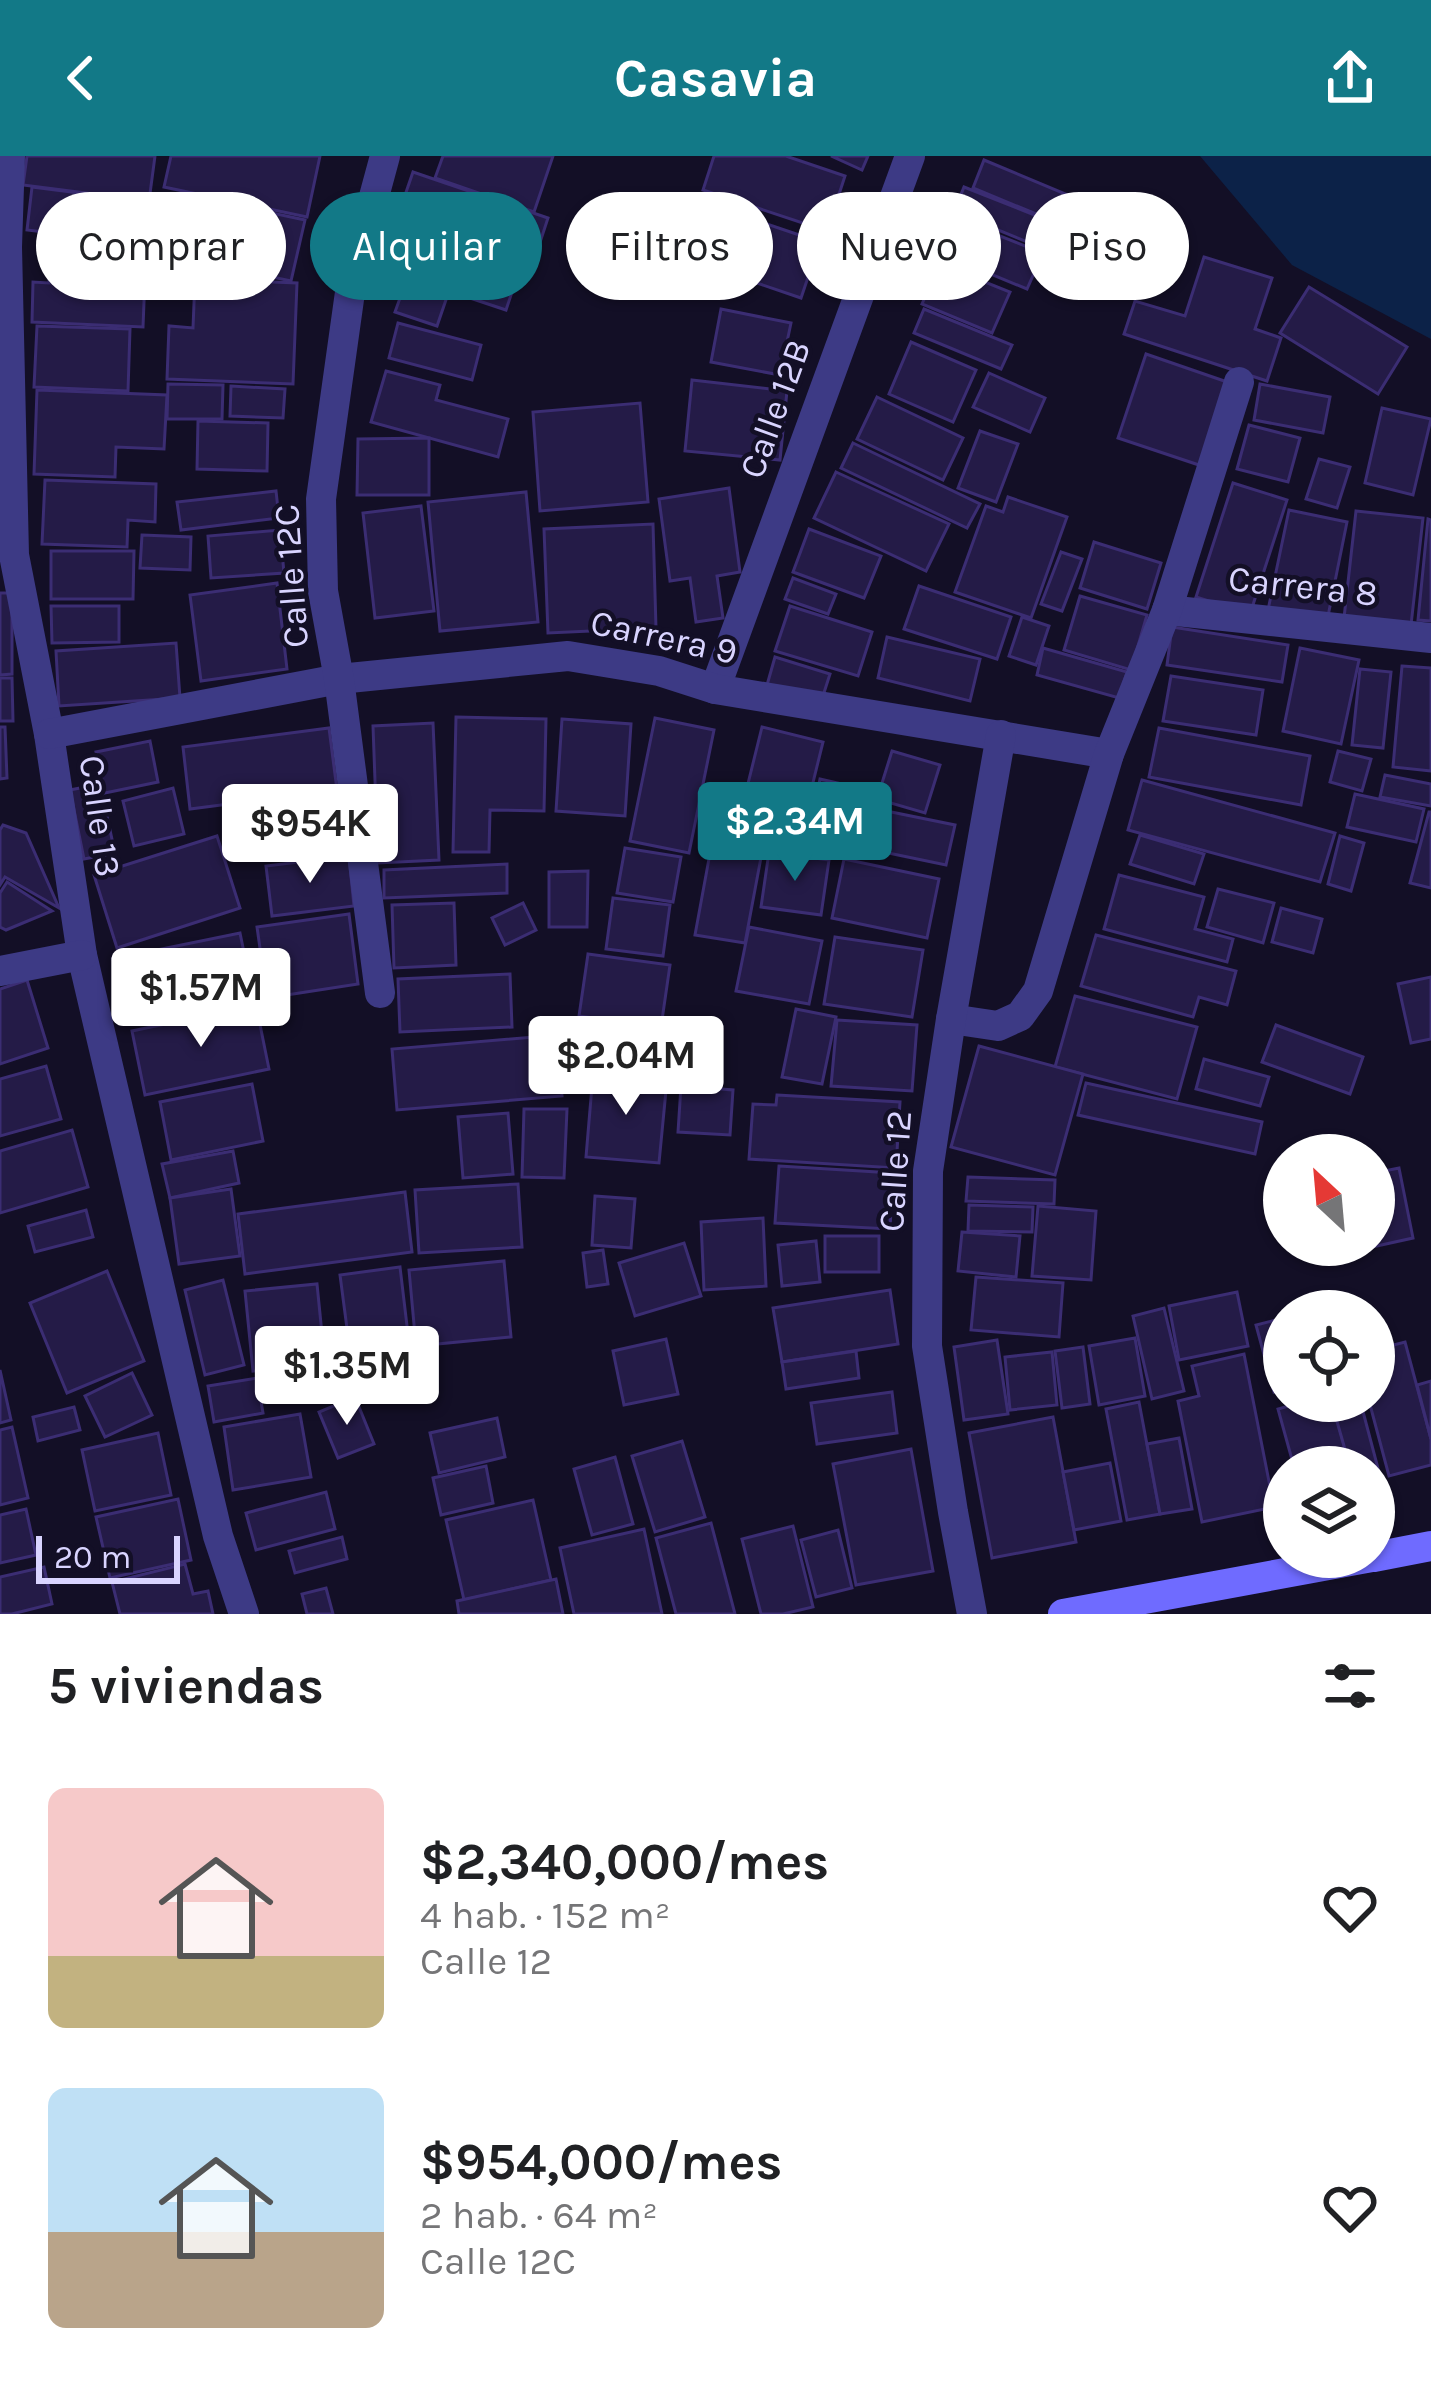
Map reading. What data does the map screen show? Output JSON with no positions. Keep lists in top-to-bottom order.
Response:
{
  "streets": {
    "street": [
      "Calle 12B",
      "Calle 12C",
      "Carrera 8",
      "Carrera 9",
      "Calle 13",
      "Calle 12"
    ]
  },
  "crossings": [
    ["Calle 12B", "Carrera 9"],
    ["Calle 12C", "Carrera 9"],
    ["Carrera 9", "Calle 13"],
    ["Carrera 9", "Calle 12"]
  ],
  "scale_bar": "20 m",
  "north": "top left",
  "page": {
    "header": "Casavia",
    "chip": [
      "Comprar",
      "Alquilar",
      "Filtros",
      "Nuevo",
      "Piso"
    ],
    "price": [
      "$2.34M",
      "$954K",
      "$1.57M",
      "$2.04M",
      "$1.35M"
    ],
    "scale": "20 m",
    "heading": "5 viviendas",
    "list": [
      {
        "name": "$2,340,000/mes",
        "note": "4 hab. · 152 m² · Calle 12"
      },
      {
        "name": "$954,000/mes",
        "note": "2 hab. · 64 m² · Calle 12C"
      }
    ]
  }
}
